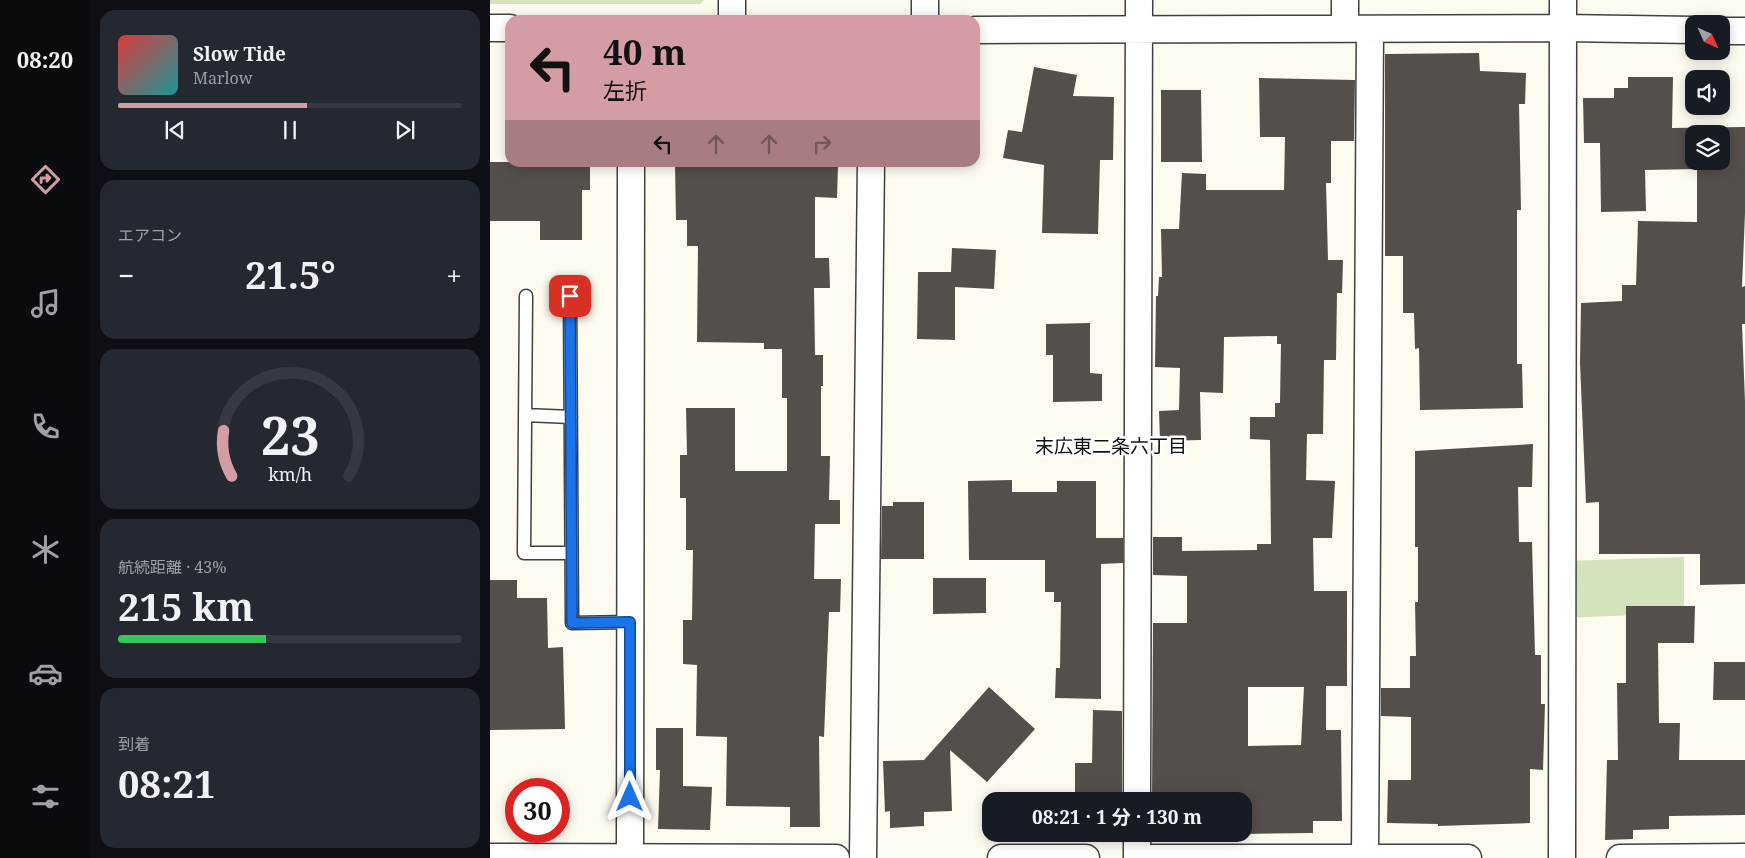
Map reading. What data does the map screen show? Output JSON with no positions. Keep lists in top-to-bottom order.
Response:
{
  "districts": ["末広東二条六丁目"],
  "north": "bottom right",
  "page": {
    "tabs": "08:20",
    "turn": ["40 m", "左折"],
    "song": ["Slow Tide", "Marlow"],
    "tile": [
      "エアコン",
      ["航続距離 · 43%", "215 km"],
      ["到着", "08:21"]
    ],
    "heat": ["−", "21.5°", "+"],
    "limit": "30",
    "trip": "08:21 · 1 分 · 130 m",
    "gauge": ["23", "km/h"]
  }
}
